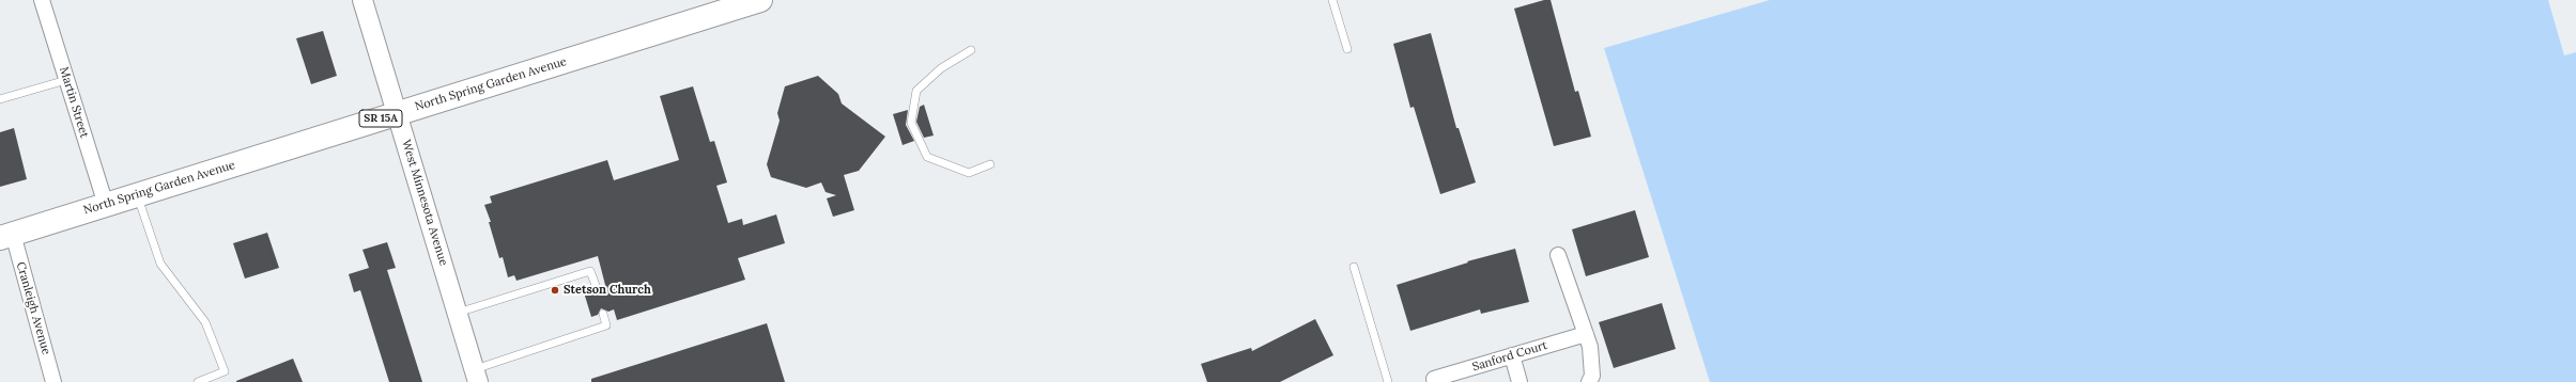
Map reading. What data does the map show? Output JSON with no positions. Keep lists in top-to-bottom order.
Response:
{
  "streets": {
    "highway": ["North Spring Garden Avenue", "SR 15A"],
    "street": [
      "Martin Street",
      "West Minnesota Avenue",
      "Cranleigh Avenue",
      "Sanford Court"
    ]
  },
  "crossings": [
    ["North Spring Garden Avenue", "Martin Street"],
    ["North Spring Garden Avenue", "West Minnesota Avenue"],
    ["North Spring Garden Avenue", "Cranleigh Avenue"]
  ],
  "places": ["Stetson Church"]
}
